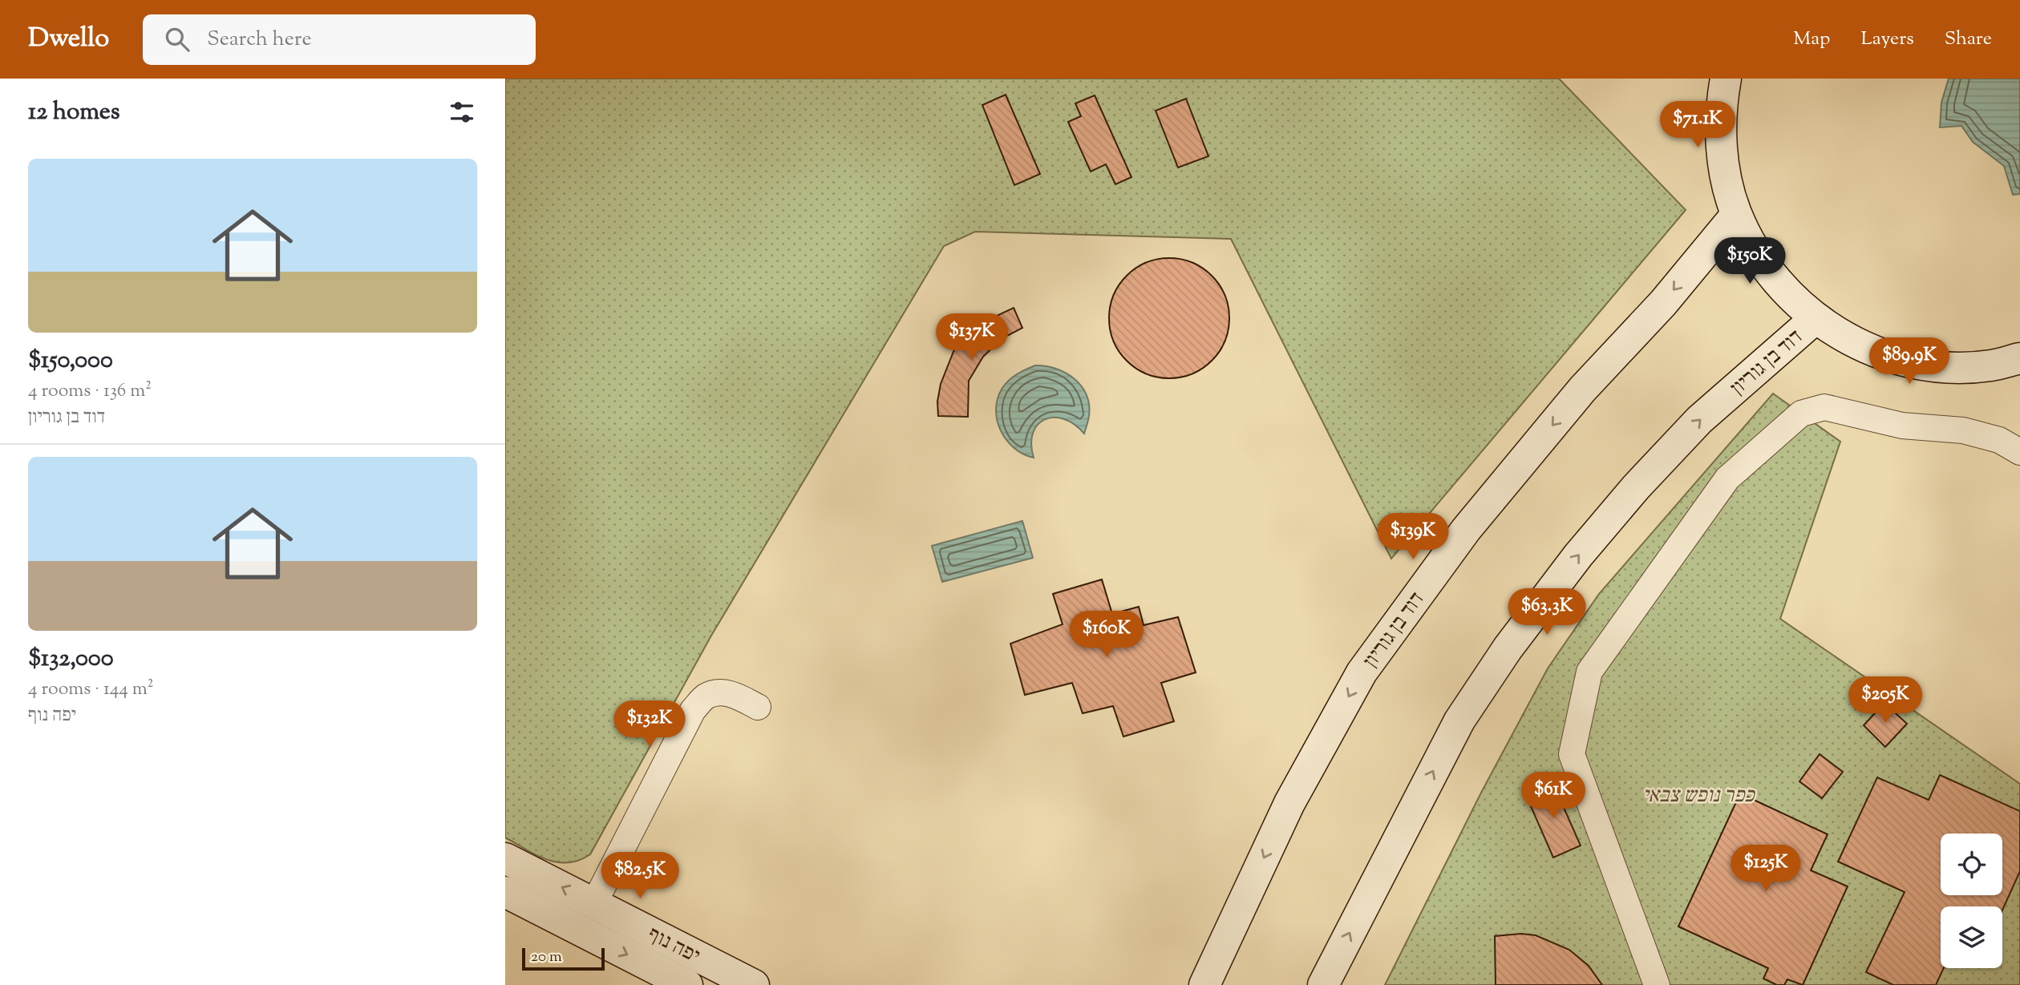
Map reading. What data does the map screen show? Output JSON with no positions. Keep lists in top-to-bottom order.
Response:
{
  "streets": {
    "main road": ["דוד בן גוריון", "יפה נוף"]
  },
  "parks": ["כפר נופש צבאי"],
  "scale_bar": "20 m",
  "page": {
    "header": "Dwello",
    "search": "Search here",
    "nav": ["Map", "Layers", "Share"],
    "heading": "12 homes",
    "price": [
      "$71.1K",
      "$150K",
      "$137K",
      "$89.9K",
      "$139K",
      "$63.3K",
      "$160K",
      "$205K",
      "$132K",
      "$61K",
      "$125K",
      "$82.5K"
    ],
    "list": [
      {
        "name": "$150,000",
        "note": "4 rooms · 136 m² · דוד בן גוריון"
      },
      {
        "name": "$132,000",
        "note": "4 rooms · 144 m² · יפה נוף"
      }
    ],
    "scale": "20 m"
  }
}
